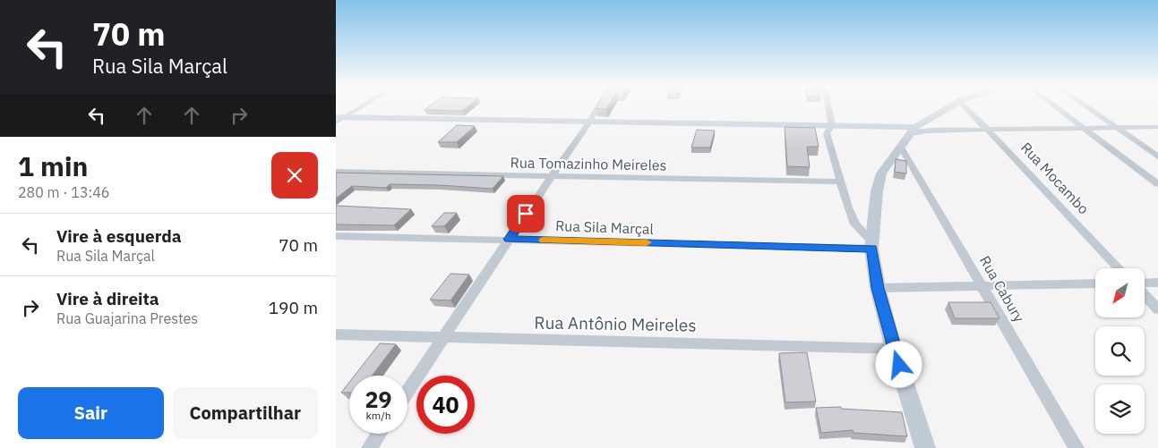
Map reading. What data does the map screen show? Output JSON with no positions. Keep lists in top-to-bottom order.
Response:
{
  "streets": {
    "street": [
      "Rua Tomazinho Meireles",
      "Rua Mocambo",
      "Rua Sila Marçal",
      "Rua Cabury",
      "Rua Antônio Meireles"
    ]
  },
  "north": "bottom left",
  "page": {
    "turn": ["70 m", "Rua Sila Marçal"],
    "heading": ["1 min", "280 m · 13:46"],
    "list": [
      {
        "name": "Vire à esquerda",
        "note": "Rua Sila Marçal",
        "value": "70 m"
      },
      {
        "name": "Vire à direita",
        "note": "Rua Guajarina Prestes",
        "value": "190 m"
      }
    ],
    "speed": "29 km/h",
    "limit": "40",
    "buttons": ["Sair", "Compartilhar"]
  }
}
